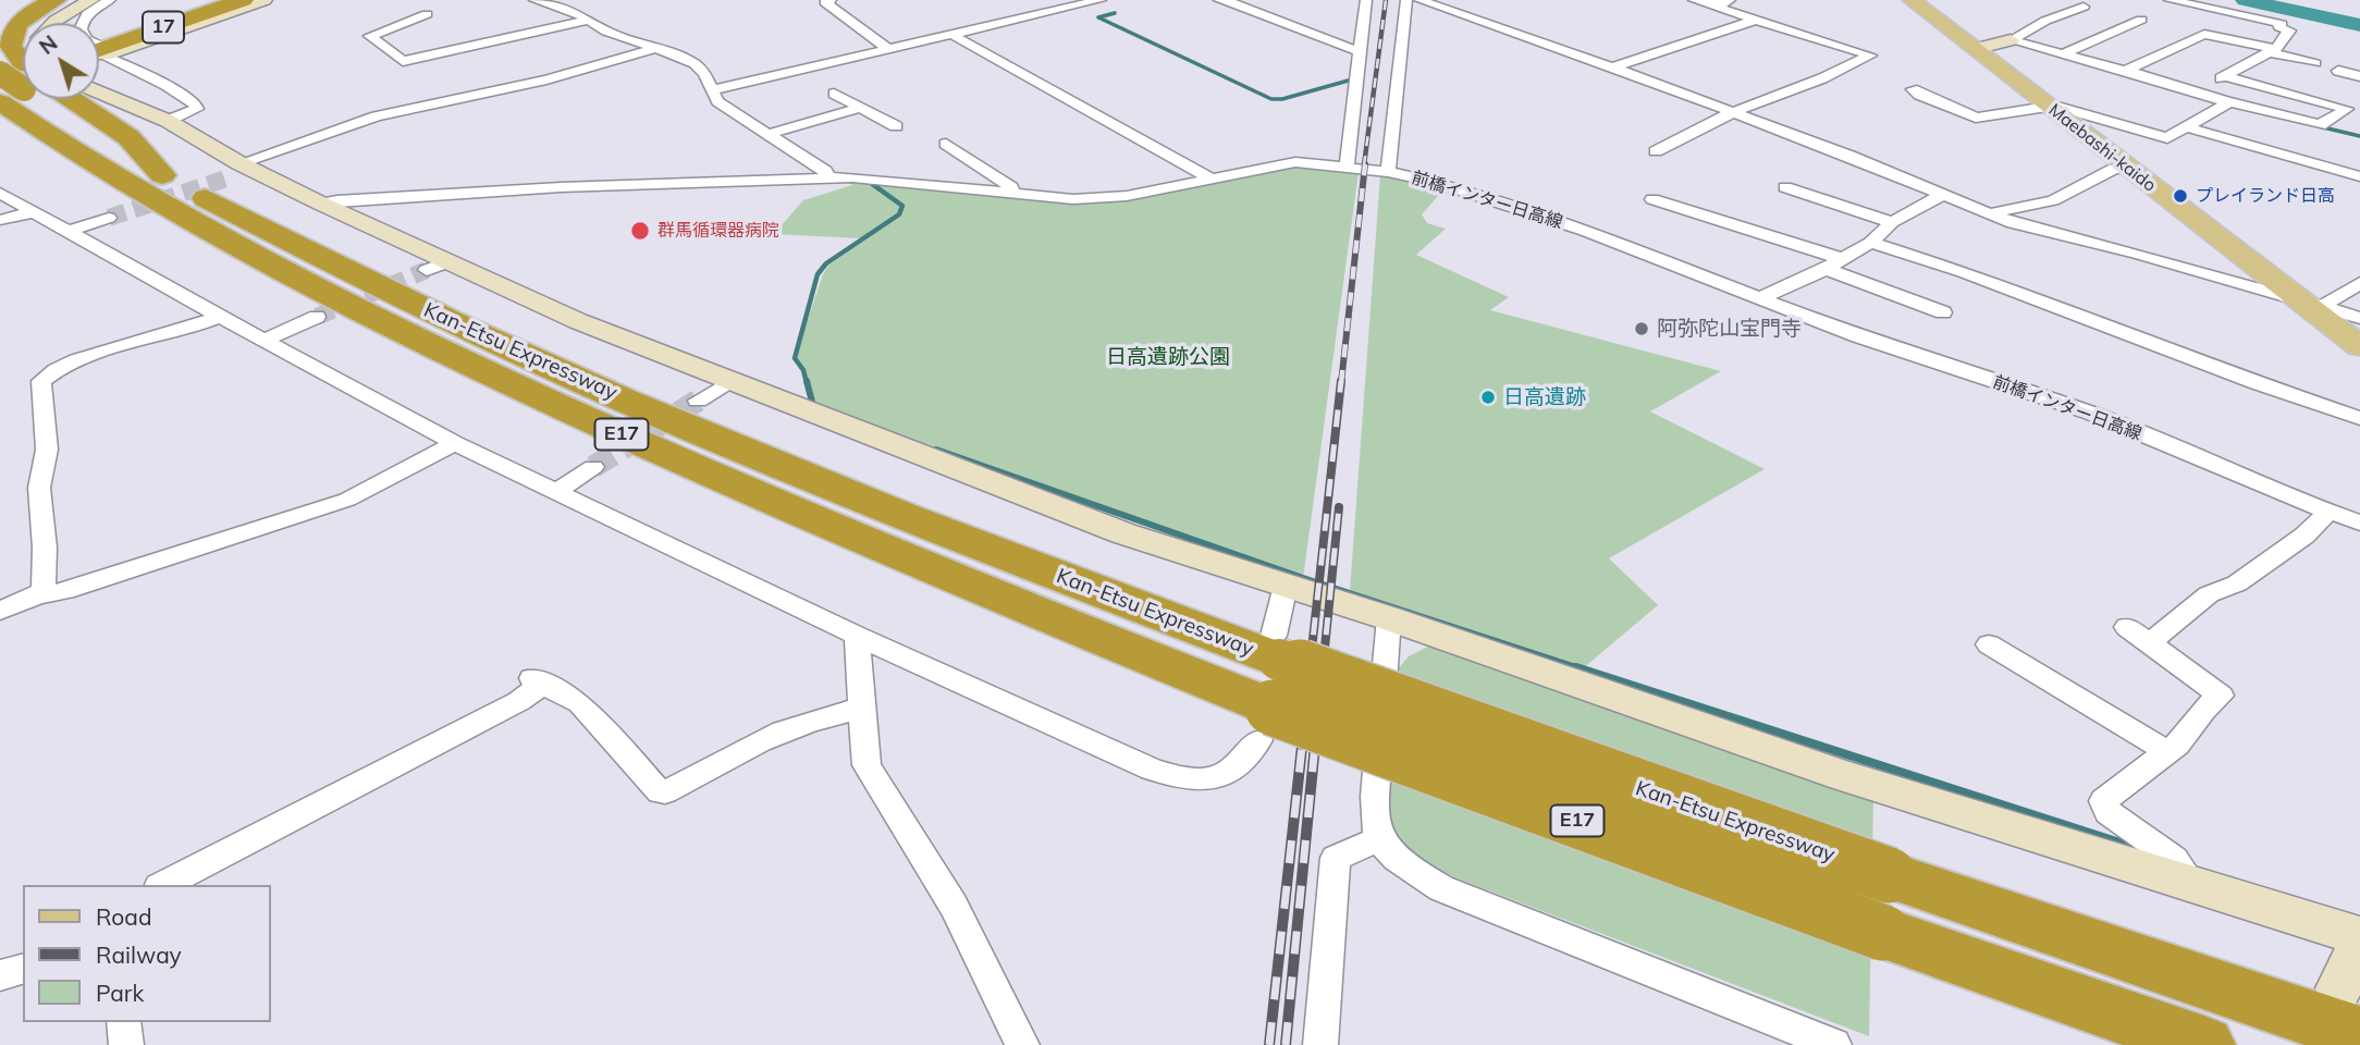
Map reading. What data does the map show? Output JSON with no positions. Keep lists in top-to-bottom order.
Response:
{
  "streets": {
    "highway": ["17", "Kan-Etsu Expressway", "E17"],
    "main road": ["Maebashi-kaido"],
    "street": ["前橋インター日高線"]
  },
  "parks": ["日高遺跡公園"],
  "places": [
    "プレイランド日高",
    "群馬循環器病院",
    "阿弥陀山宝門寺",
    "日高遺跡"
  ],
  "legend": ["Road", "Railway", "Park"],
  "north": "top left"
}
